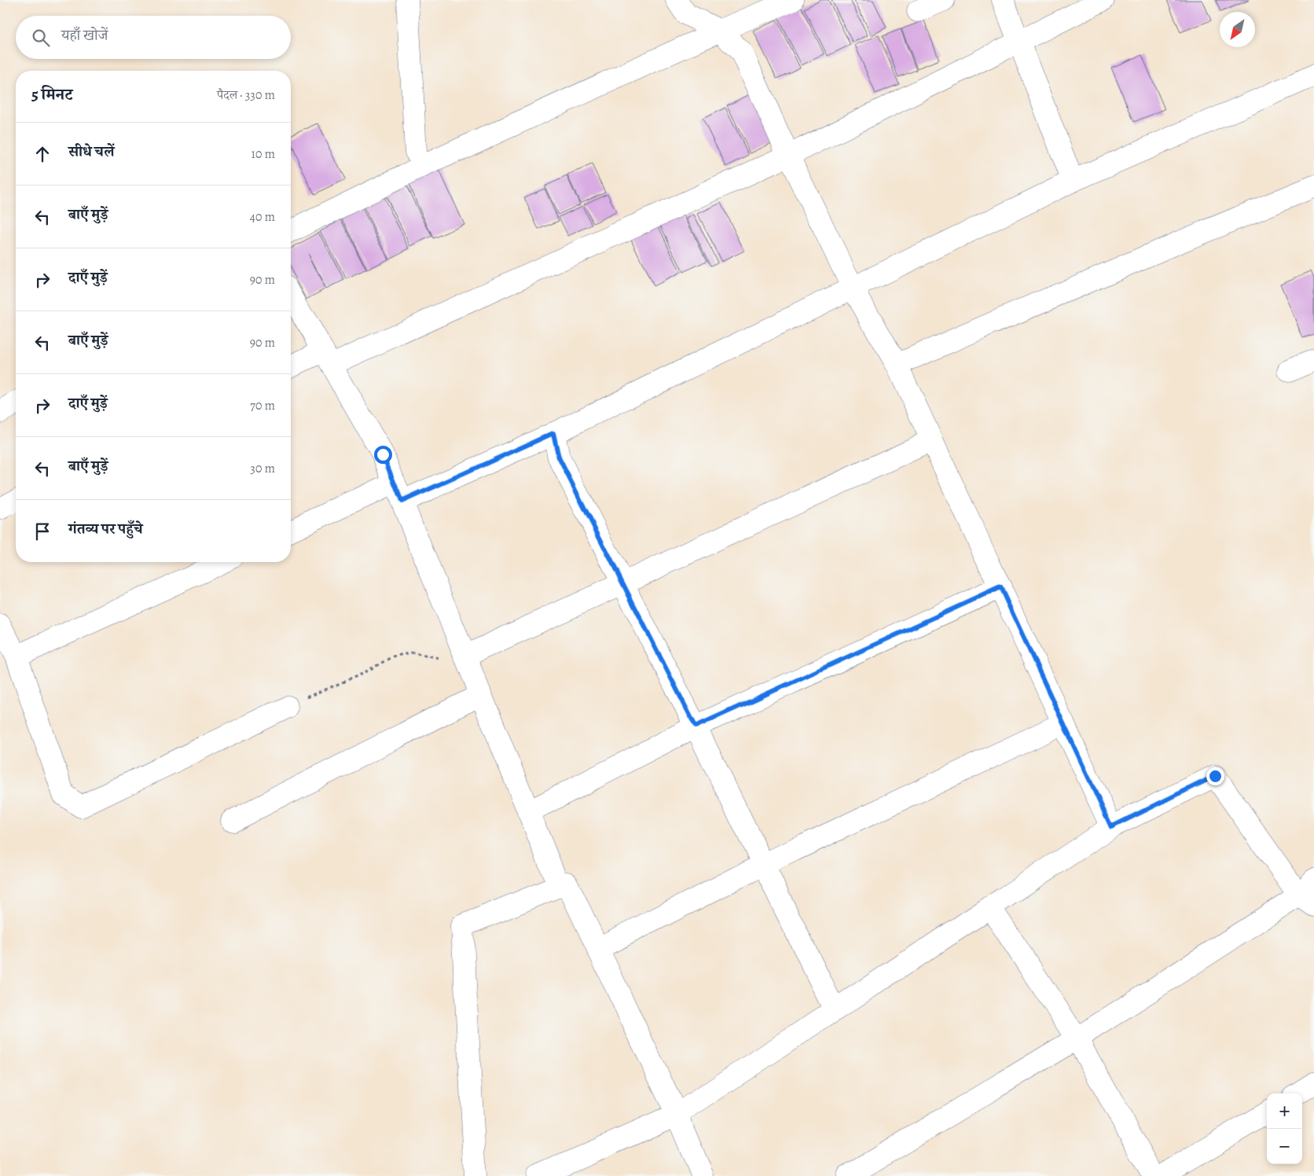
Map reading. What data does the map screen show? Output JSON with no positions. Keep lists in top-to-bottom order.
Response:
{
  "north": "bottom left",
  "page": {
    "search": "यहाँ खोजें",
    "heading": ["5 मिनट", "पैदल · 330 m"],
    "list": [
      ["सीधे चलें", "10 m"],
      ["बाएँ मुड़ें", "40 m"],
      ["दाएँ मुड़ें", "90 m"],
      ["बाएँ मुड़ें", "90 m"],
      ["दाएँ मुड़ें", "70 m"],
      ["बाएँ मुड़ें", "30 m"],
      "गंतव्य पर पहुँचे"
    ],
    "map_buttons": ["+", "−"]
  }
}
